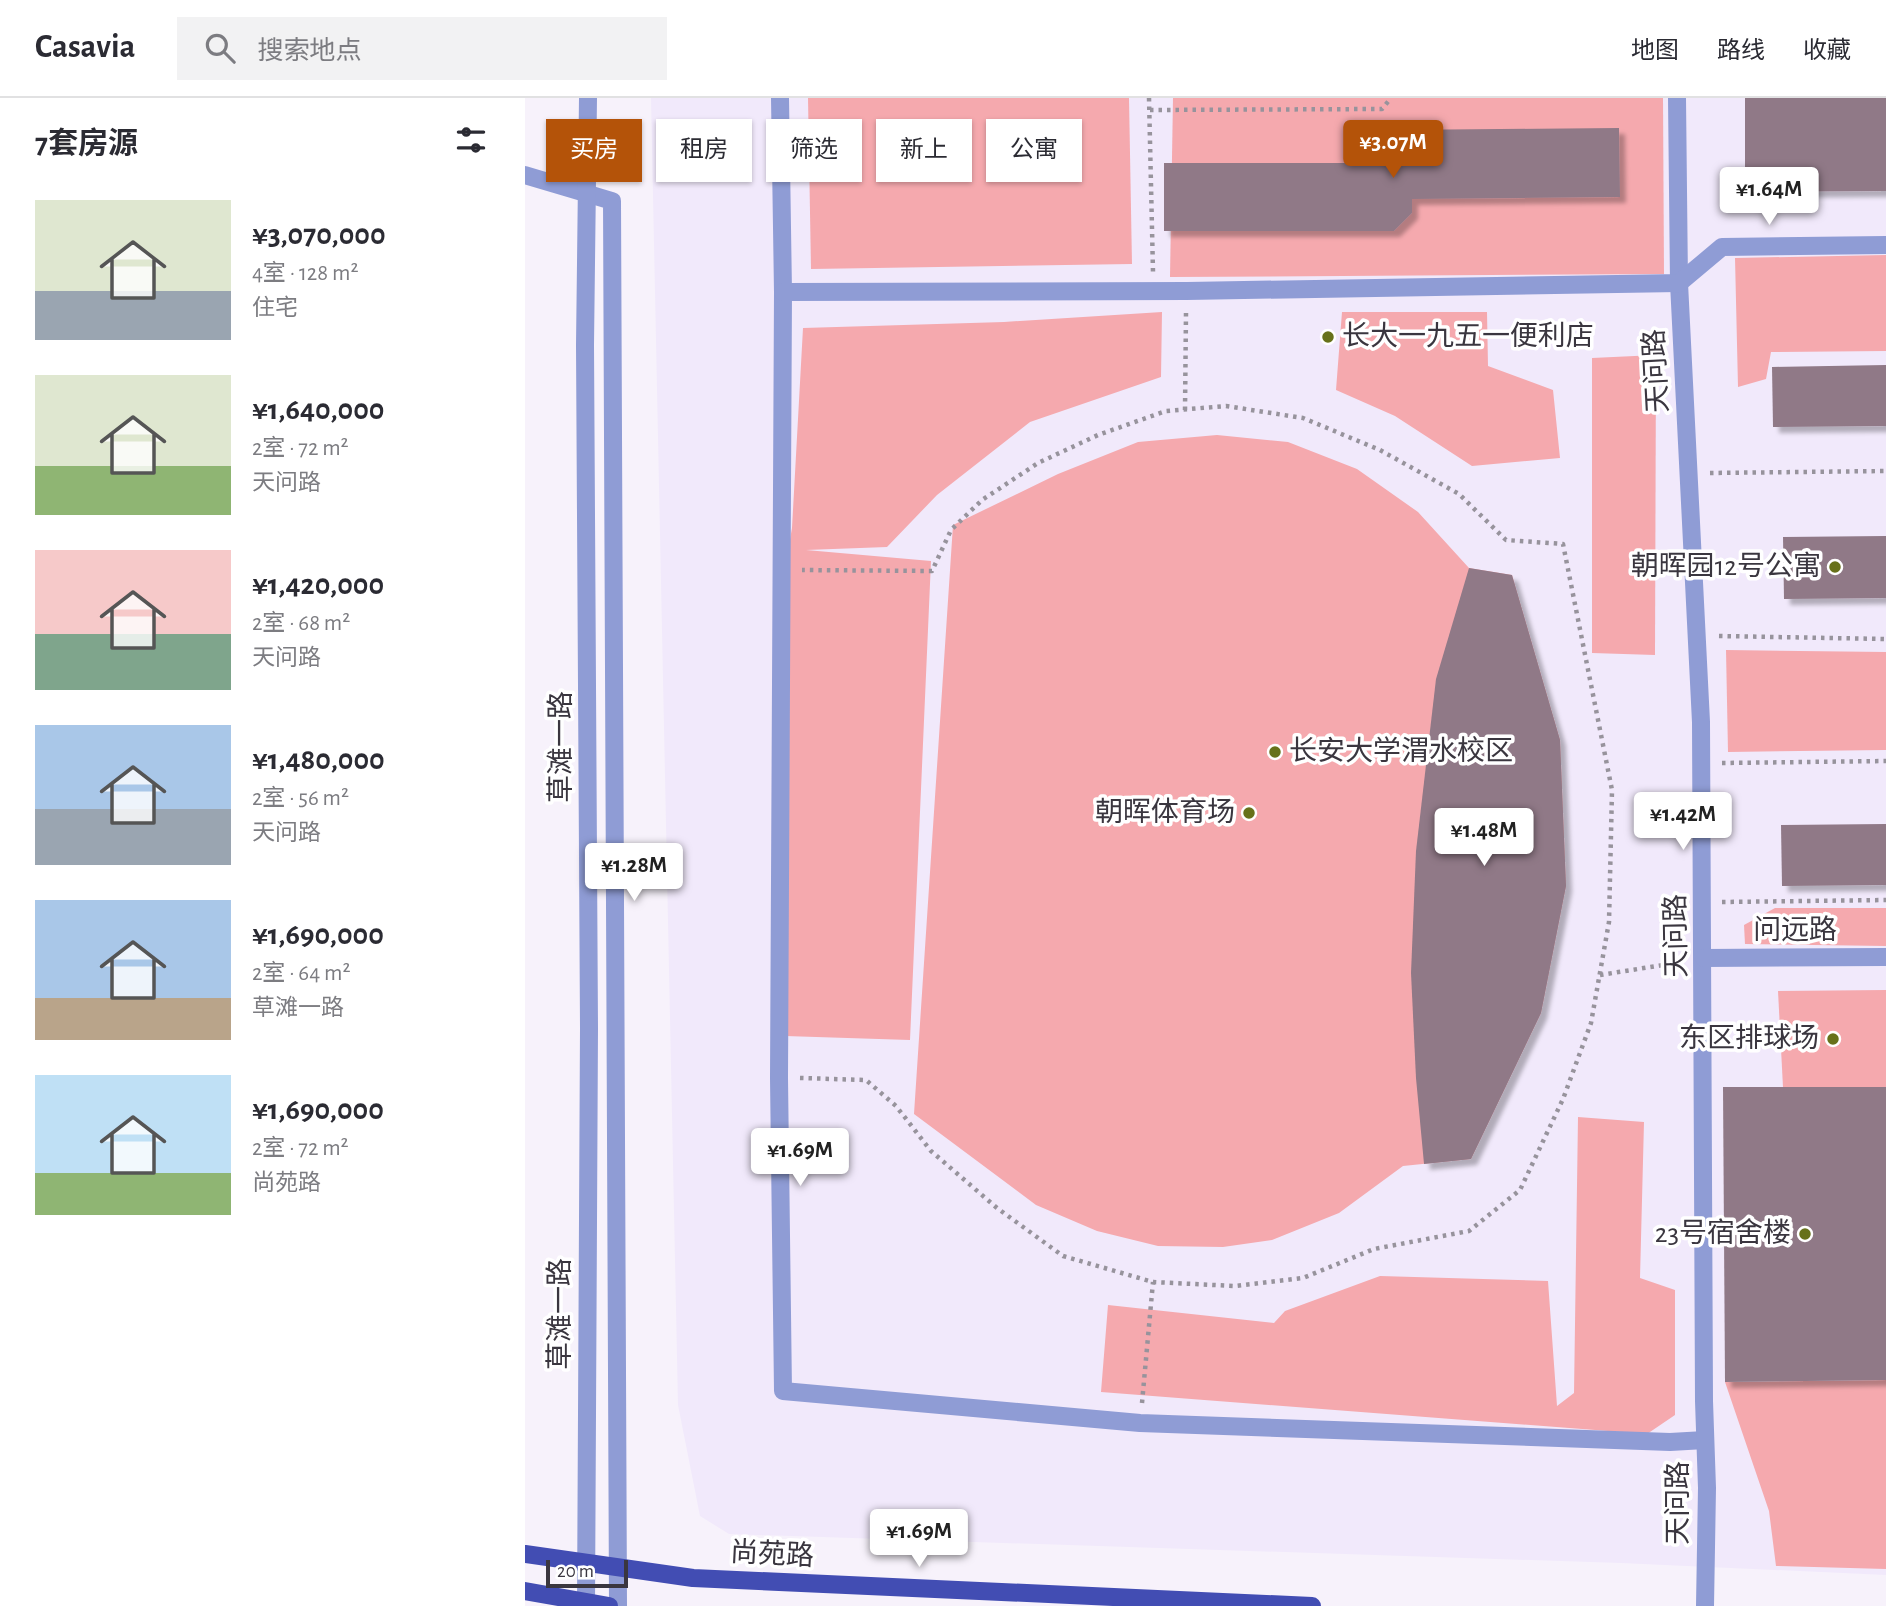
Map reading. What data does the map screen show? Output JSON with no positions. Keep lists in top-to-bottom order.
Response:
{
  "streets": {
    "main road": ["尚苑路"],
    "street": ["天问路", "草滩一路", "问远路"]
  },
  "crossings": [
    ["天问路", "问远路"],
    ["草滩一路", "尚苑路"]
  ],
  "places": [
    "长大一九五一便利店",
    "朝晖园12号公寓",
    "长安大学渭水校区",
    "朝晖体育场",
    "东区排球场",
    "23号宿舍楼"
  ],
  "scale_bar": "20 m",
  "page": {
    "header": "Casavia",
    "search": "搜索地点",
    "nav": ["地图", "路线", "收藏"],
    "heading": "7套房源",
    "chip": [
      "买房",
      "租房",
      "筛选",
      "新上",
      "公寓"
    ],
    "price": [
      "¥3.07M",
      "¥1.64M",
      "¥1.42M",
      "¥1.48M",
      "¥1.28M",
      "¥1.69M",
      "¥1.69M"
    ],
    "list": [
      {
        "name": "¥3,070,000",
        "note": "4室 · 128 m² · 住宅"
      },
      {
        "name": "¥1,640,000",
        "note": "2室 · 72 m² · 天问路"
      },
      {
        "name": "¥1,420,000",
        "note": "2室 · 68 m² · 天问路"
      },
      {
        "name": "¥1,480,000",
        "note": "2室 · 56 m² · 天问路"
      },
      {
        "name": "¥1,690,000",
        "note": "2室 · 64 m² · 草滩一路"
      },
      {
        "name": "¥1,690,000",
        "note": "2室 · 72 m² · 尚苑路"
      }
    ],
    "scale": "20 m"
  }
}
